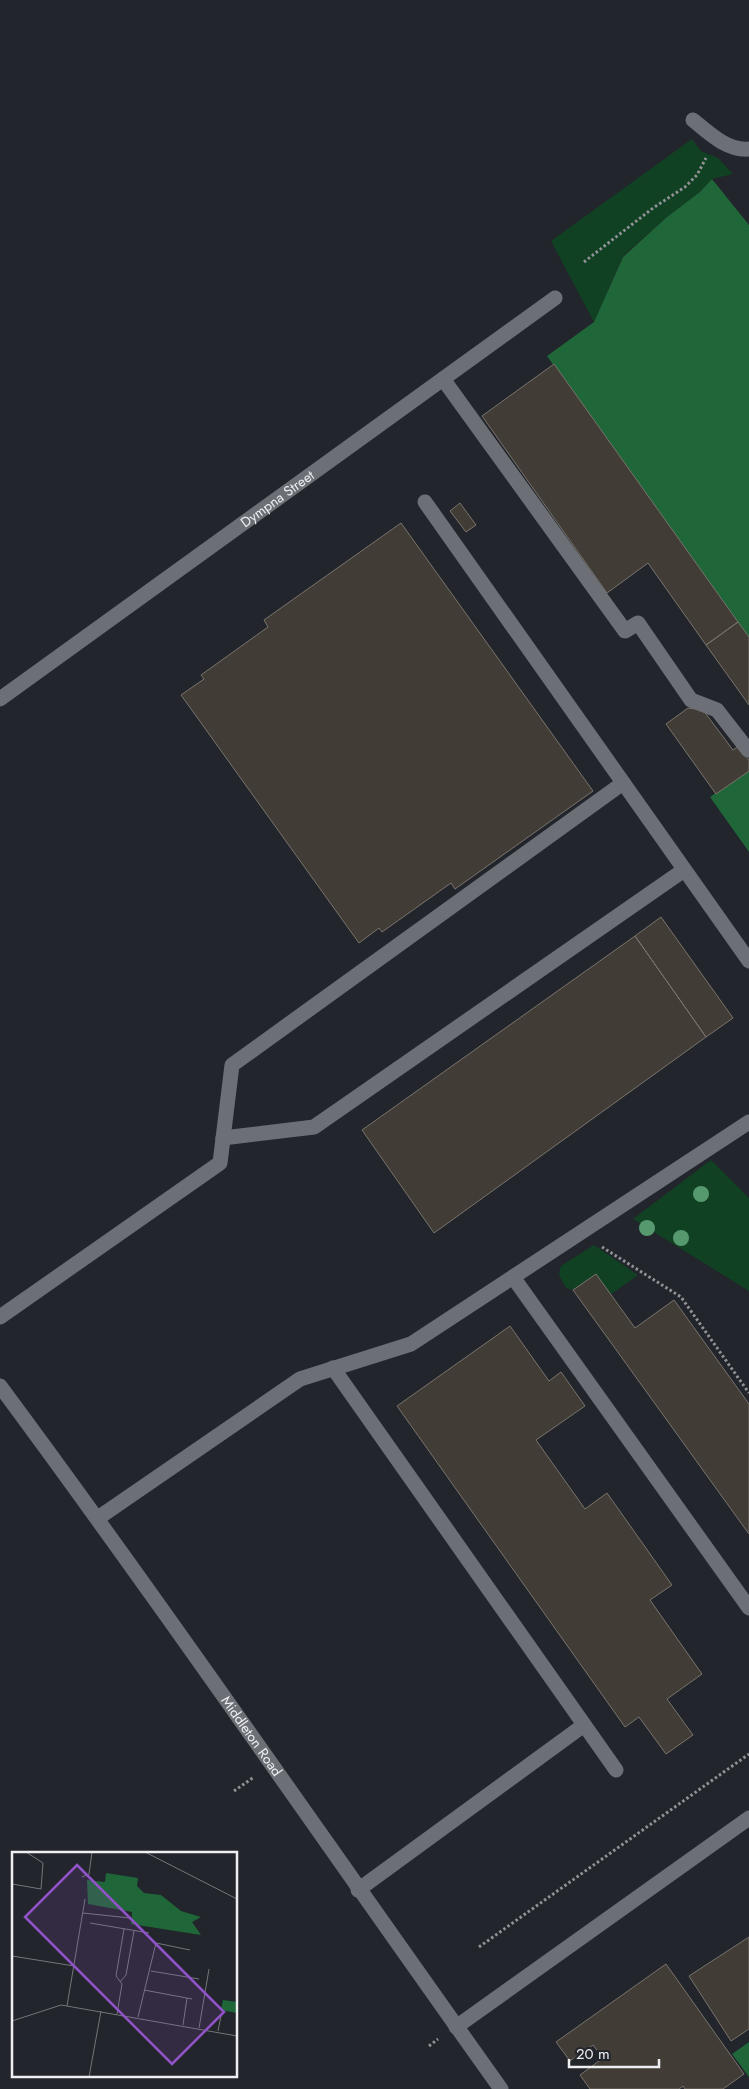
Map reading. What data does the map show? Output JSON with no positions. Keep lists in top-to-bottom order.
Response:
{
  "streets": {
    "street": ["Dympna Street", "Middleton Road"]
  },
  "scale_bar": "20 m"
}
